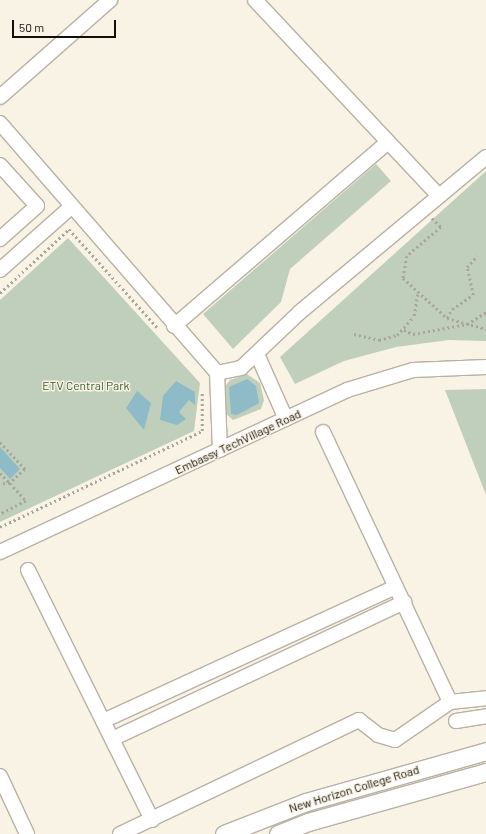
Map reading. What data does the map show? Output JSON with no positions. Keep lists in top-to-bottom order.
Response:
{
  "streets": {
    "main road": ["New Horizon College Road"],
    "lane": ["Embassy TechVillage Road"]
  },
  "parks": ["ETV Central Park"],
  "scale_bar": "50 m"
}
